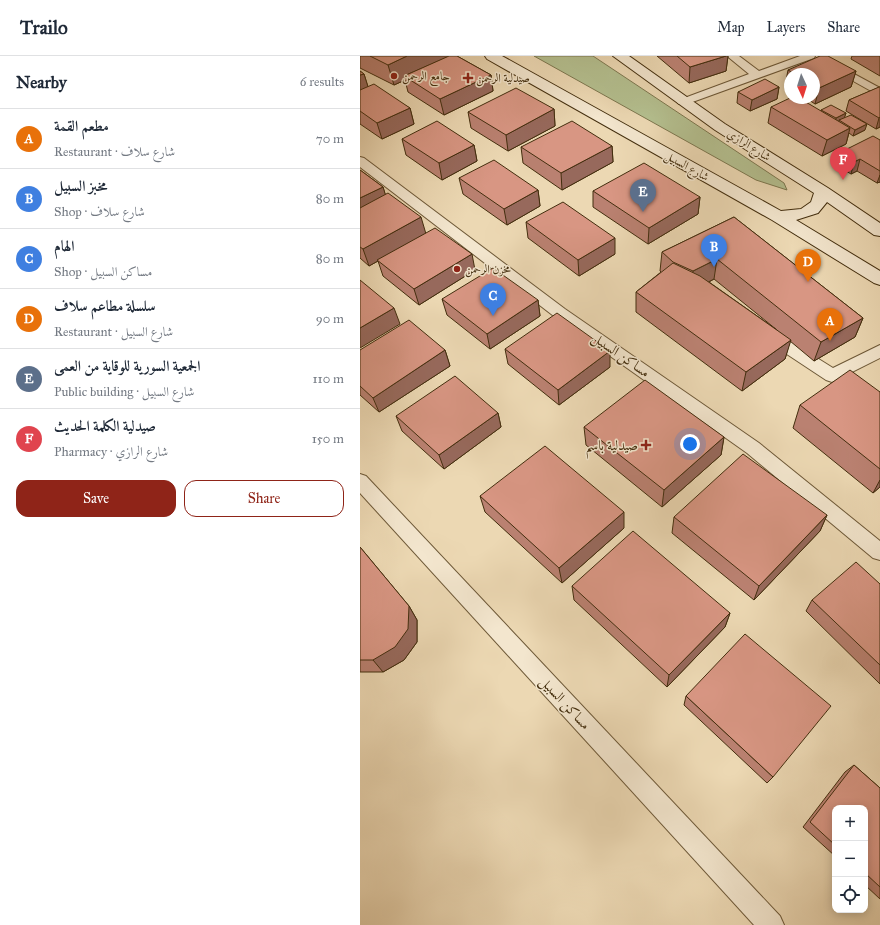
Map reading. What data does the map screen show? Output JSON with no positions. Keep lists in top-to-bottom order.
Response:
{
  "streets": {
    "main road": ["شارع الرازي", "شارع السبيل"],
    "street": ["مساكن السبيل"]
  },
  "places": {
    "other": ["جامع الرحمن", "مخزن الرحمن"],
    "health": ["صيدلية الرحمن", "صيدلية باسم"]
  },
  "north": "bottom",
  "page": {
    "header": "Trailo",
    "nav": ["Map", "Layers", "Share"],
    "heading": ["Nearby", "6 results"],
    "list": [
      {
        "mark": "A",
        "name": "مطعم القمة",
        "note": "Restaurant · شارع سلاف",
        "value": "70 m"
      },
      {
        "mark": "B",
        "name": "مخبز السبيل",
        "note": "Shop · شارع سلاف",
        "value": "80 m"
      },
      {
        "mark": "C",
        "name": "الهام",
        "note": "Shop · مساكن السبيل",
        "value": "80 m"
      },
      {
        "mark": "D",
        "name": "سلسلة مطاعم سلاف",
        "note": "Restaurant · شارع السبيل",
        "value": "90 m"
      },
      {
        "mark": "E",
        "name": "الجمعية السورية للوقاية من العمى",
        "note": "Public building · شارع السبيل",
        "value": "110 m"
      },
      {
        "mark": "F",
        "name": "صيدلية الكلمة الحديث",
        "note": "Pharmacy · شارع الرازي",
        "value": "150 m"
      }
    ],
    "pins": [
      "F",
      "E",
      "B",
      "D",
      "C",
      "A"
    ],
    "buttons": ["Save", "Share"],
    "map_buttons": ["+", "−"]
  }
}
